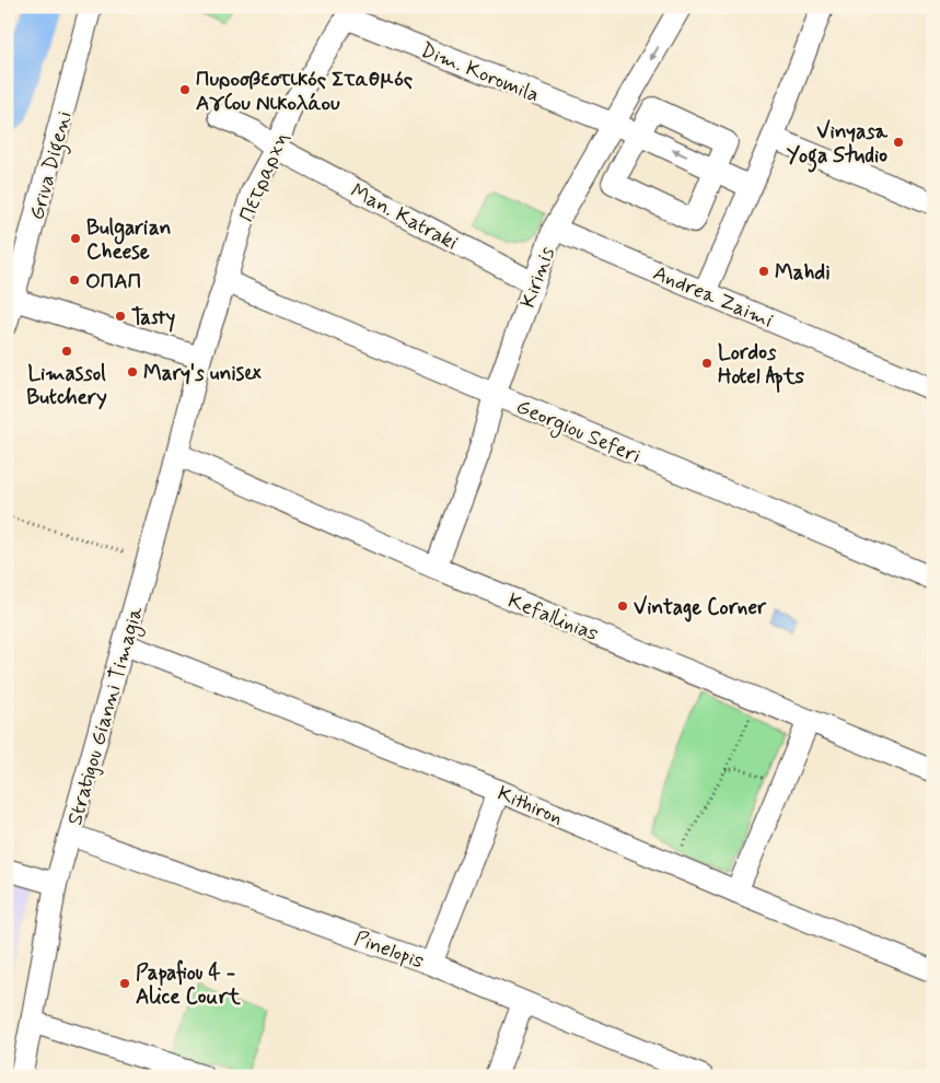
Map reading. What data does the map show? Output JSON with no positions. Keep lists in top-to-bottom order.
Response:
{
  "streets": {
    "street": [
      "Dim. Koromila",
      "Griva Digeni",
      "Πετραρχη",
      "Man. Katraki",
      "Kirinis",
      "Andrea Zaimi",
      "Georgiou Seferi",
      "Kefallinias",
      "Stratigou Gianni Timagia",
      "Kithiron",
      "Pinelopis"
    ]
  },
  "crossings": [
    ["Dim. Koromila", "Πετραρχη"],
    ["Dim. Koromila", "Kirinis"],
    ["Πετραρχη", "Man. Katraki"],
    ["Πετραρχη", "Georgiou Seferi"],
    ["Πετραρχη", "Stratigou Gianni Timagia"],
    ["Man. Katraki", "Kirinis"],
    ["Kirinis", "Andrea Zaimi"],
    ["Kirinis", "Georgiou Seferi"],
    ["Kirinis", "Kefallinias"],
    ["Kefallinias", "Stratigou Gianni Timagia"],
    ["Stratigou Gianni Timagia", "Kithiron"],
    ["Stratigou Gianni Timagia", "Pinelopis"]
  ],
  "places": [
    "Πυροσβεστικός Σταθμός Αγίου Νικολάου",
    "Vinyasa Yoga Studio",
    "Bulgarian Cheese",
    "Mahdi",
    "ΟΠΑΠ",
    "Tasty",
    "Limassol Butchery",
    "Lordos Hotel Apts",
    "Mary's unisex",
    "Vintage Corner",
    "Papafiou 4 - Alice Court"
  ]
}
